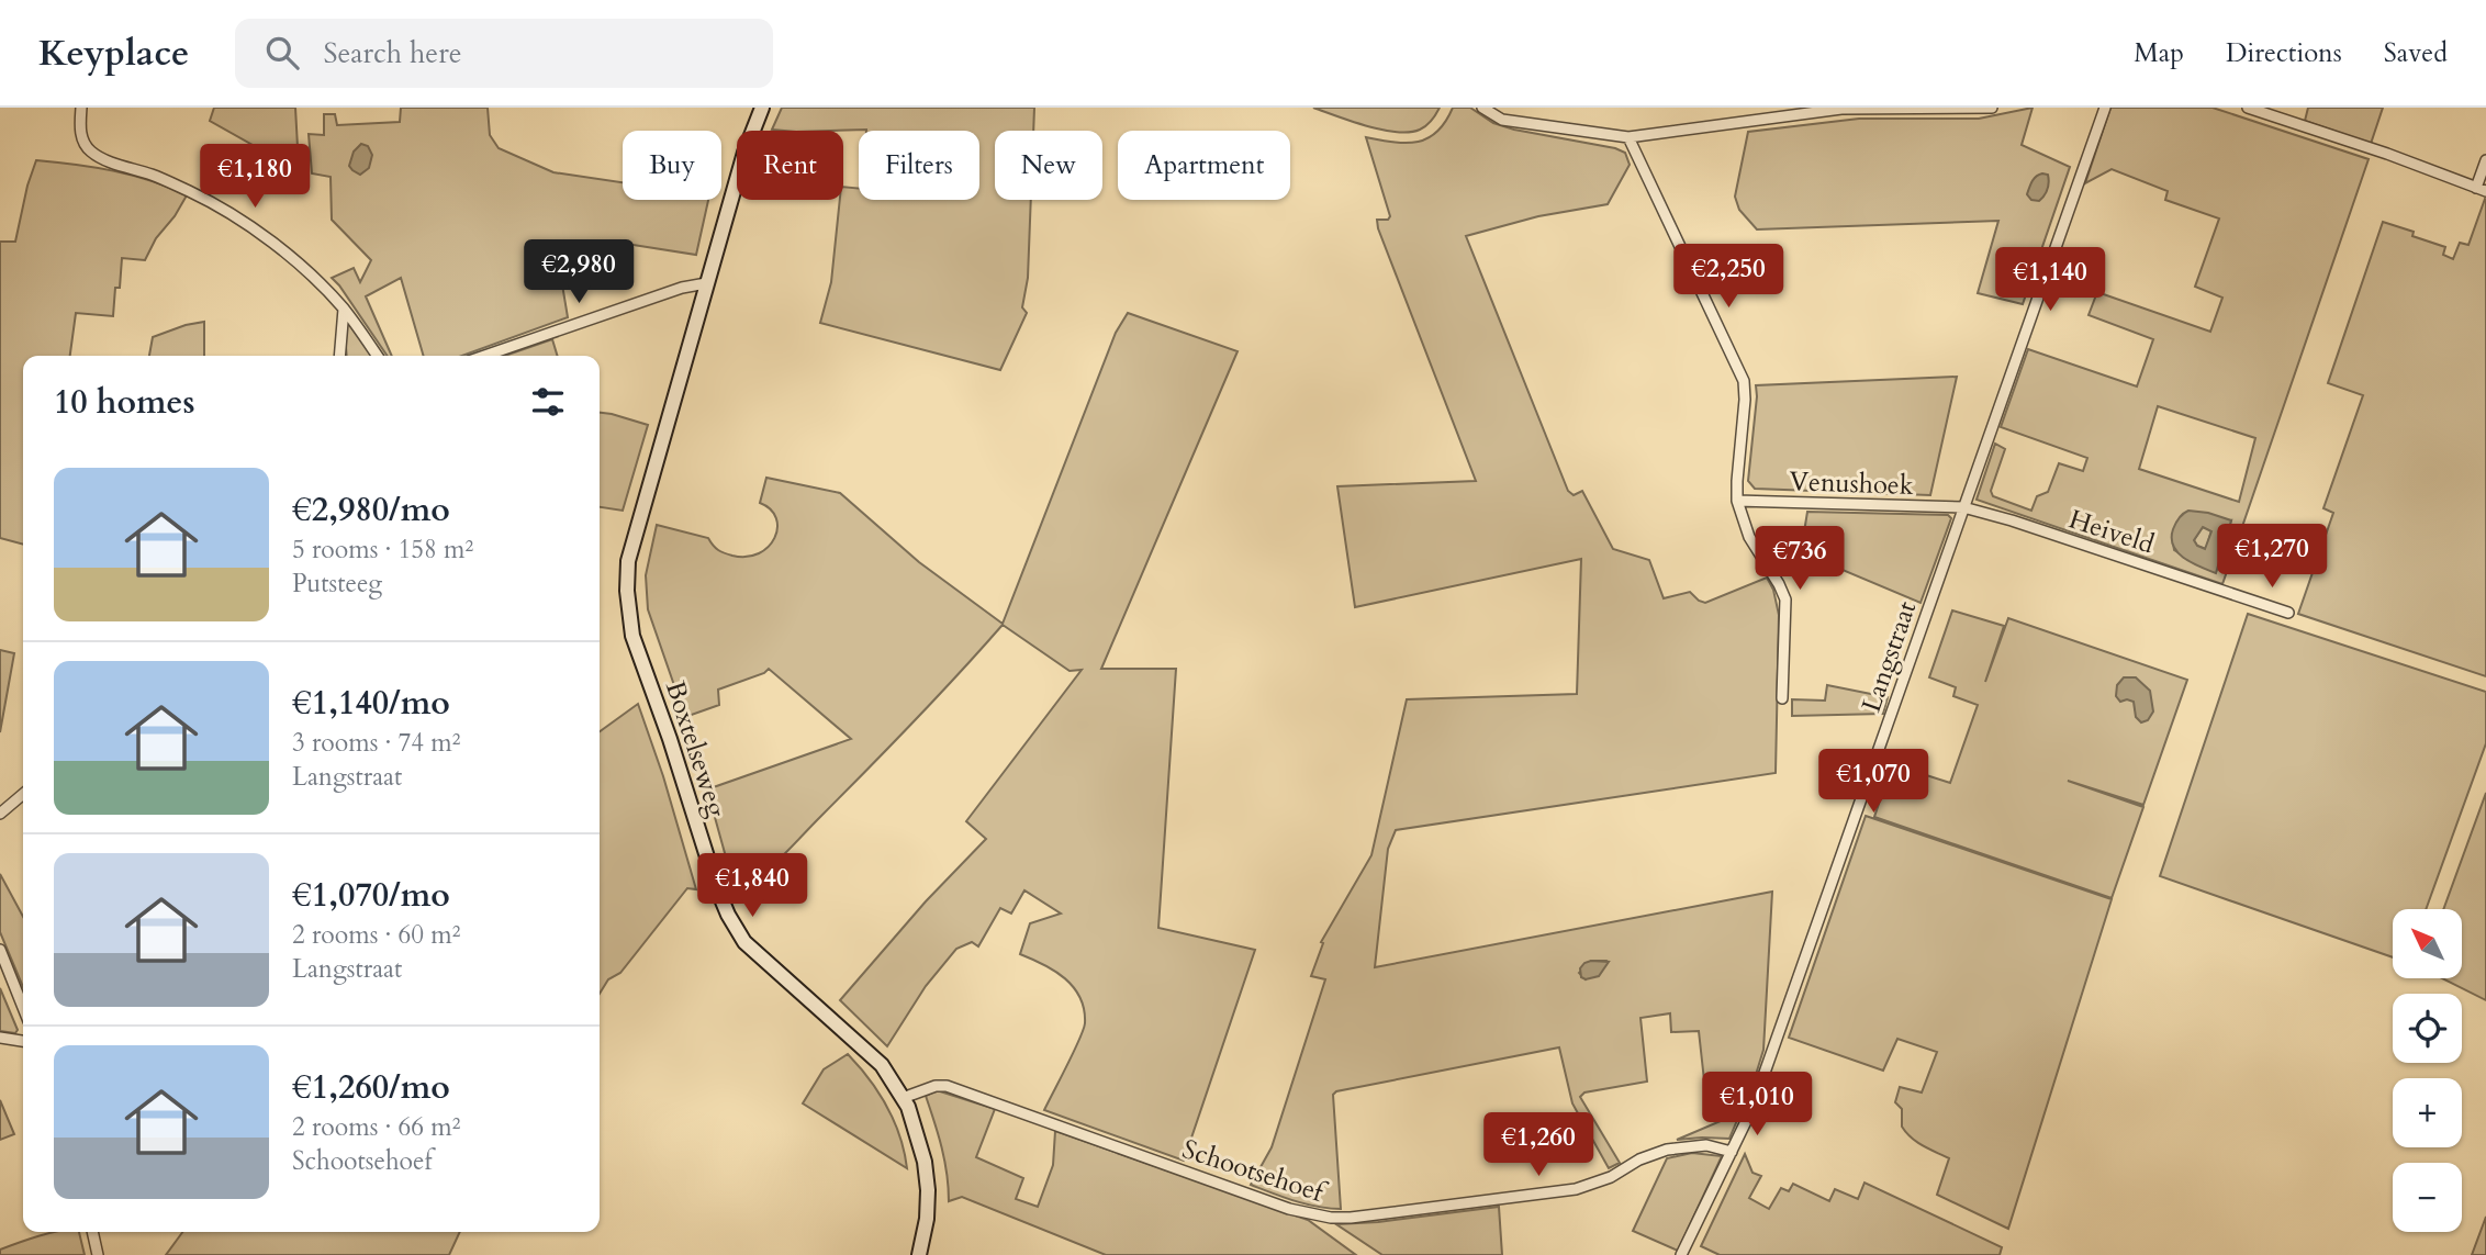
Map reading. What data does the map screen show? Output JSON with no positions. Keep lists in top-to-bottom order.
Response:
{
  "streets": {
    "main road": ["Boxtelseweg"],
    "street": [
      "Venushoek",
      "Heiveld",
      "Langstraat",
      "Schootsehoef"
    ]
  },
  "crossings": [
    ["Venushoek", "Heiveld"],
    ["Venushoek", "Langstraat"],
    ["Heiveld", "Langstraat"],
    ["Langstraat", "Schootsehoef"],
    ["Boxtelseweg", "Schootsehoef"]
  ],
  "north": "top left",
  "page": {
    "header": "Keyplace",
    "search": "Search here",
    "nav": ["Map", "Directions", "Saved"],
    "chip": [
      "Buy",
      "Rent",
      "Filters",
      "New",
      "Apartment"
    ],
    "price": [
      "€1,180",
      "€2,980",
      "€2,250",
      "€1,140",
      "€1,270",
      "€736",
      "€1,070",
      "€1,840",
      "€1,010",
      "€1,260"
    ],
    "heading": "10 homes",
    "list": [
      {
        "name": "€2,980/mo",
        "note": "5 rooms · 158 m² · Putsteeg"
      },
      {
        "name": "€1,140/mo",
        "note": "3 rooms · 74 m² · Langstraat"
      },
      {
        "name": "€1,070/mo",
        "note": "2 rooms · 60 m² · Langstraat"
      },
      {
        "name": "€1,260/mo",
        "note": "2 rooms · 66 m² · Schootsehoef"
      }
    ],
    "map_buttons": ["+", "−"]
  }
}
